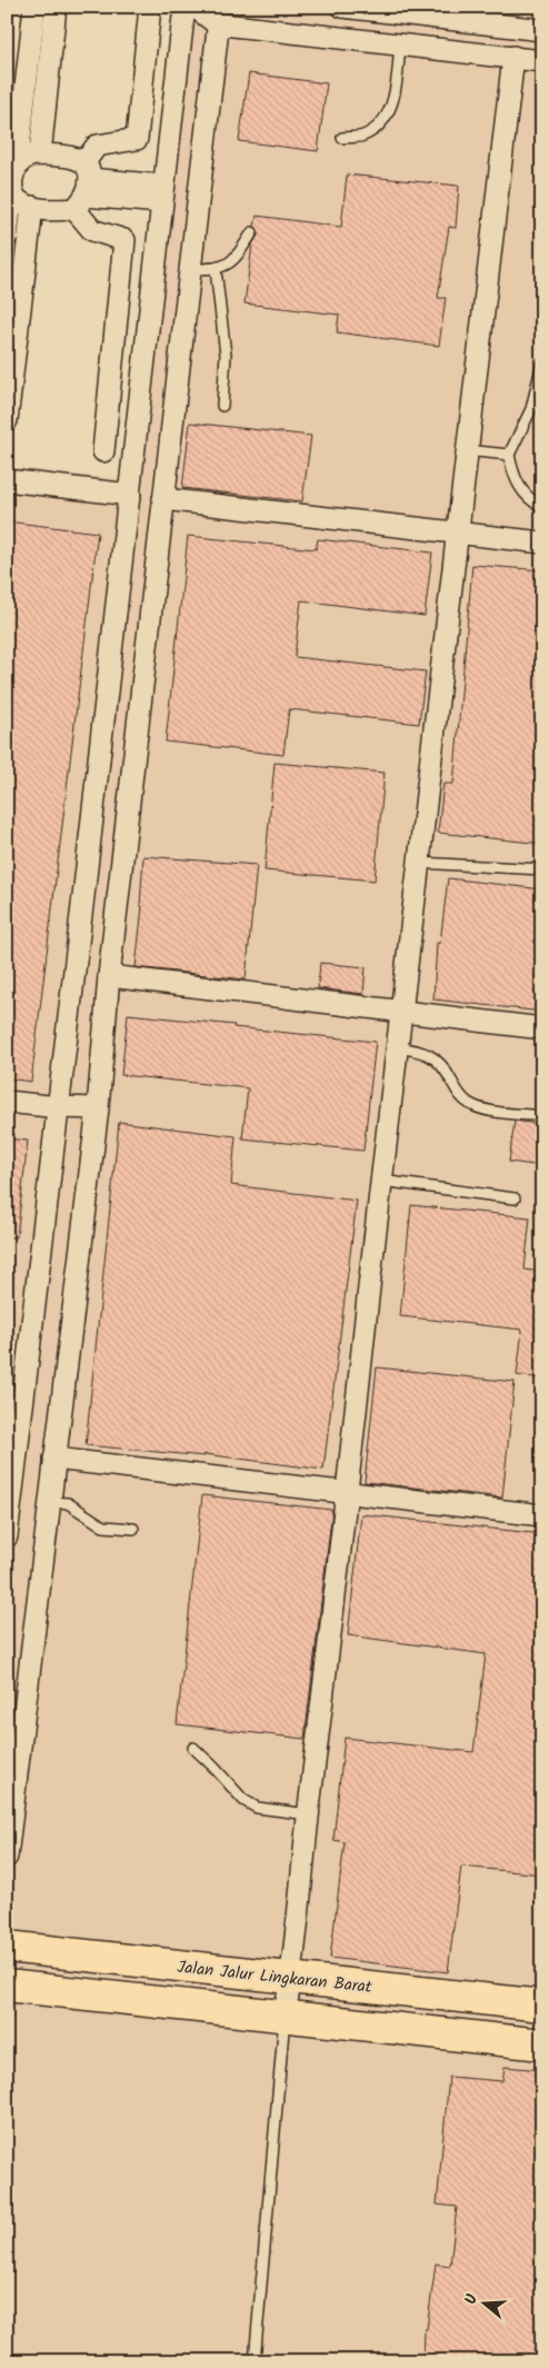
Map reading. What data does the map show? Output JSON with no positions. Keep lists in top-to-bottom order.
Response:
{
  "streets": {
    "main road": ["Jalan Jalur Lingkaran Barat"]
  },
  "north": "left"
}
